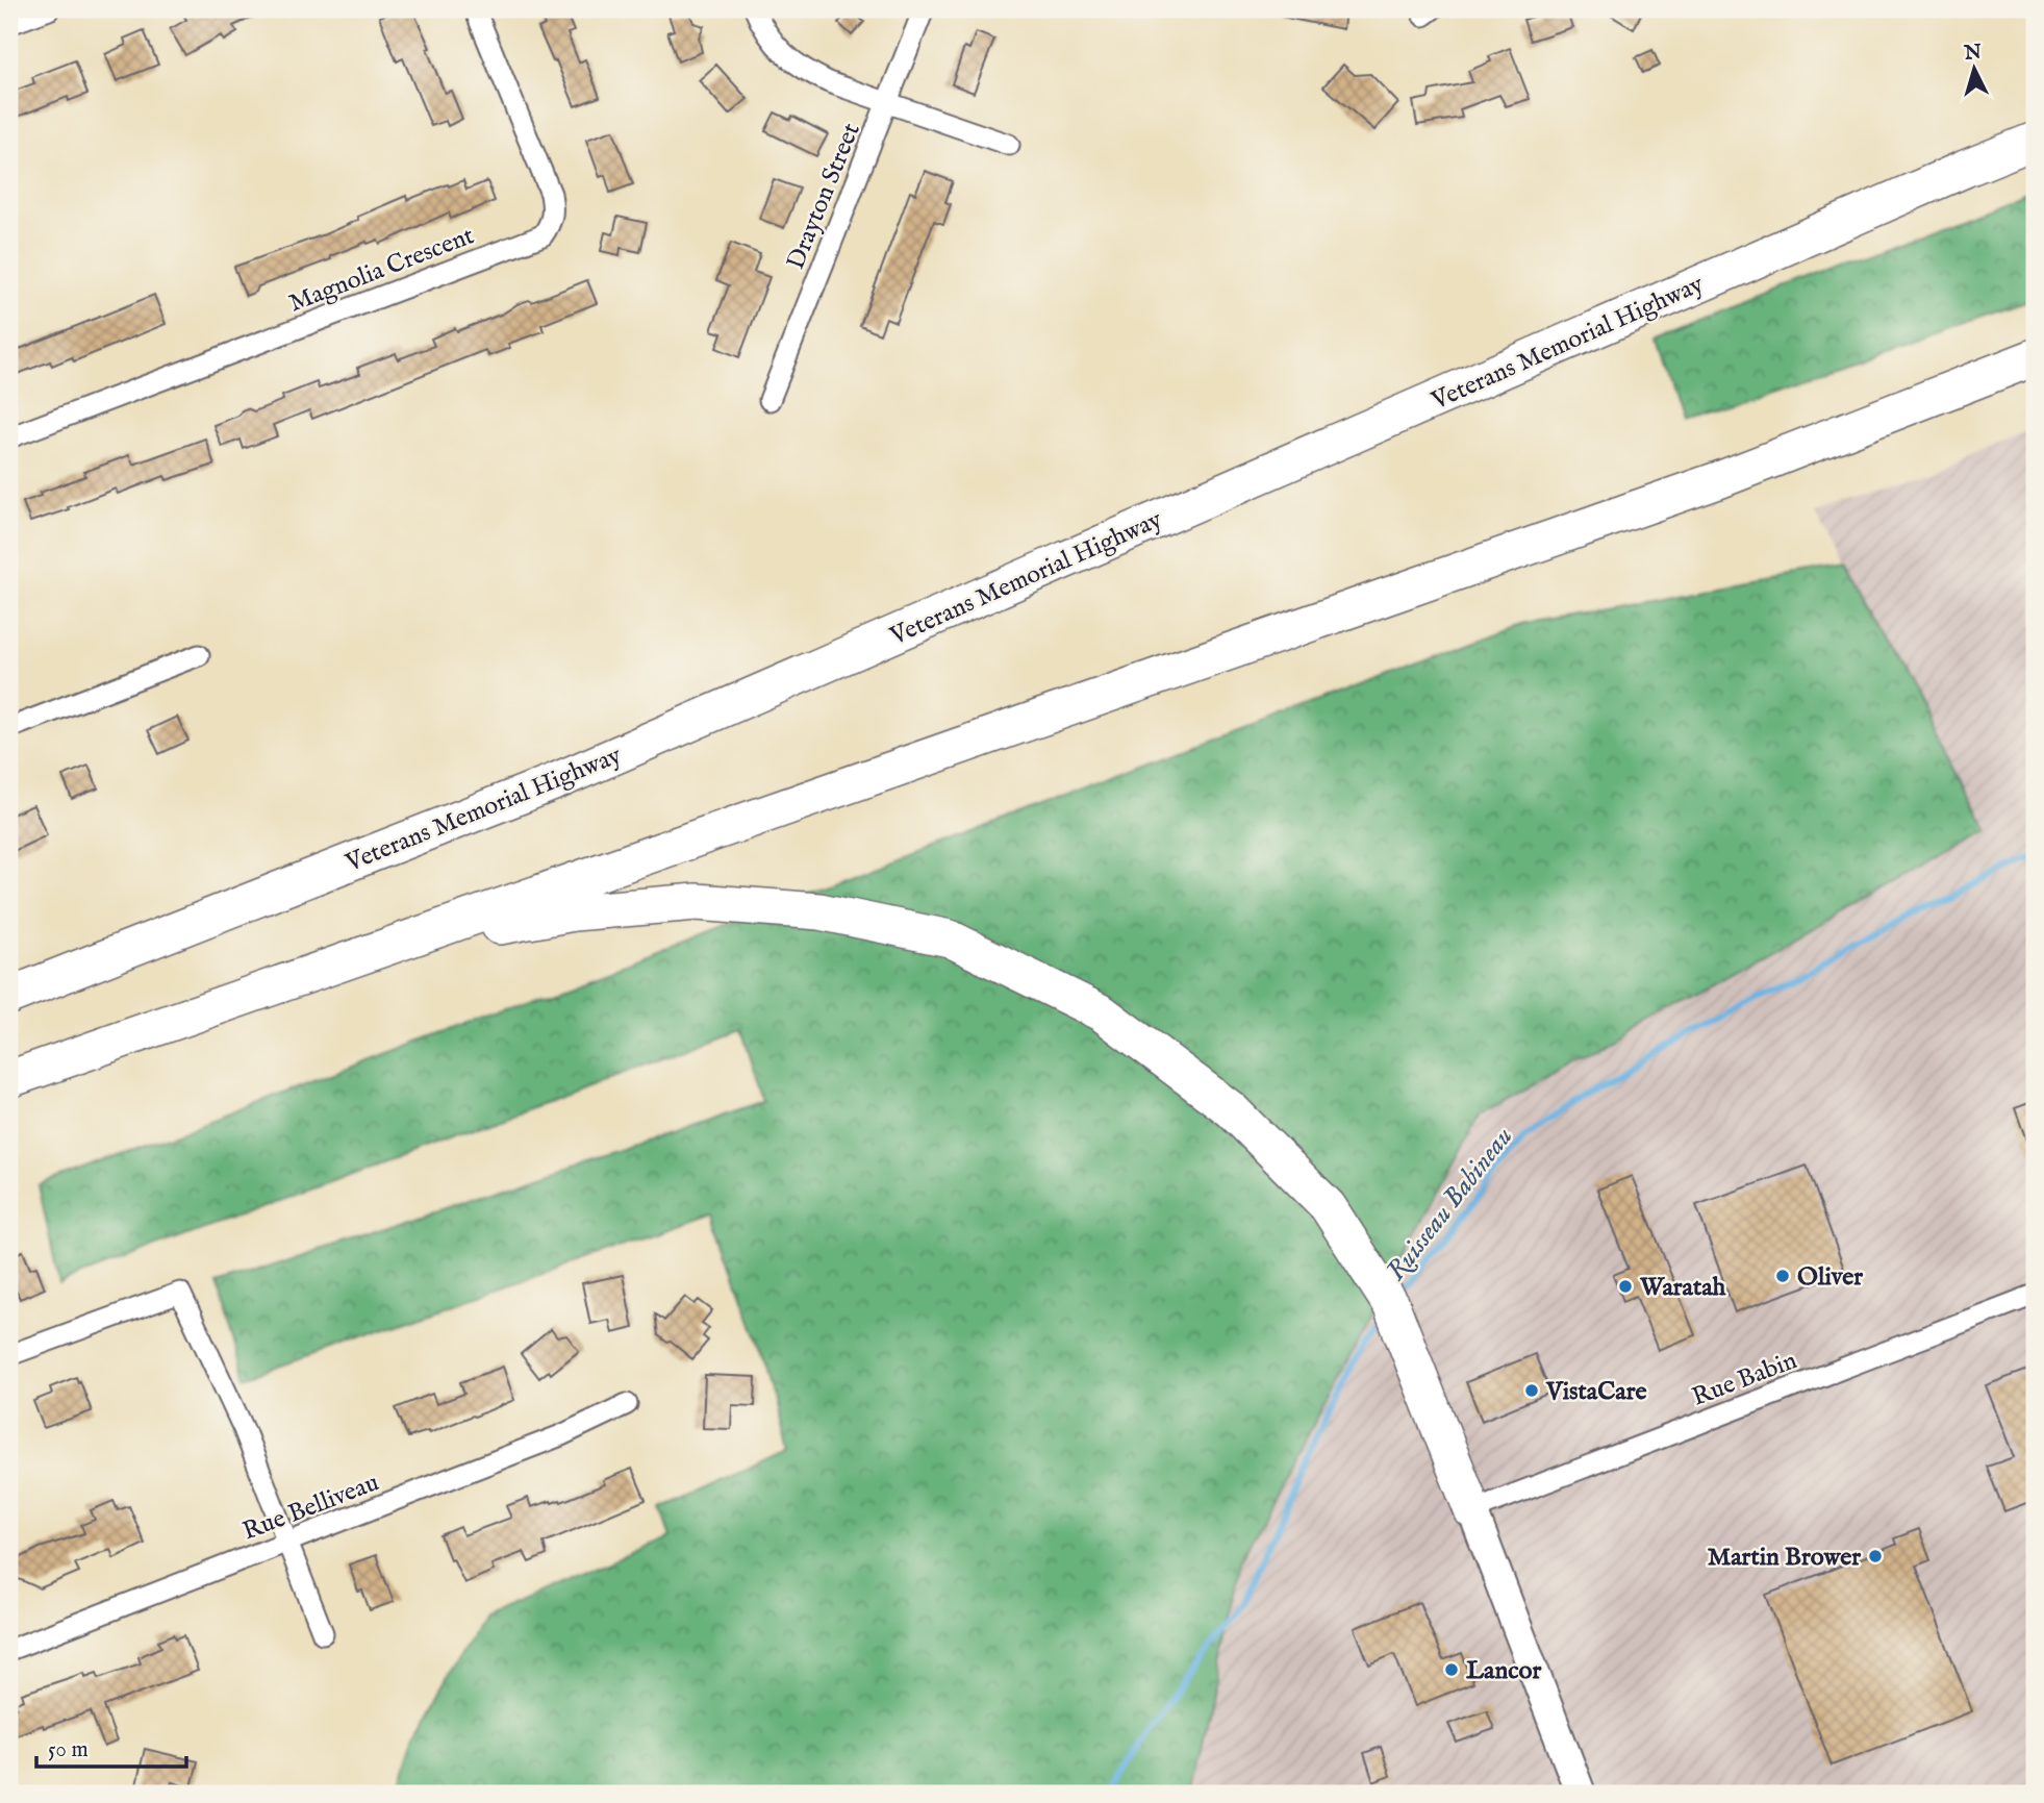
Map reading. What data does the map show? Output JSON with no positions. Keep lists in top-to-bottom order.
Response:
{
  "streets": {
    "highway": ["Veterans Memorial Highway"],
    "street": [
      "Drayton Street",
      "Magnolia Crescent",
      "Rue Babin",
      "Rue Belliveau"
    ]
  },
  "water": ["Ruisseau Babineau"],
  "places": [
    "Oliver",
    "Waratah",
    "VistaCare",
    "Martin Brower",
    "Lancor"
  ],
  "scale_bar": "50 m",
  "north": "top"
}
